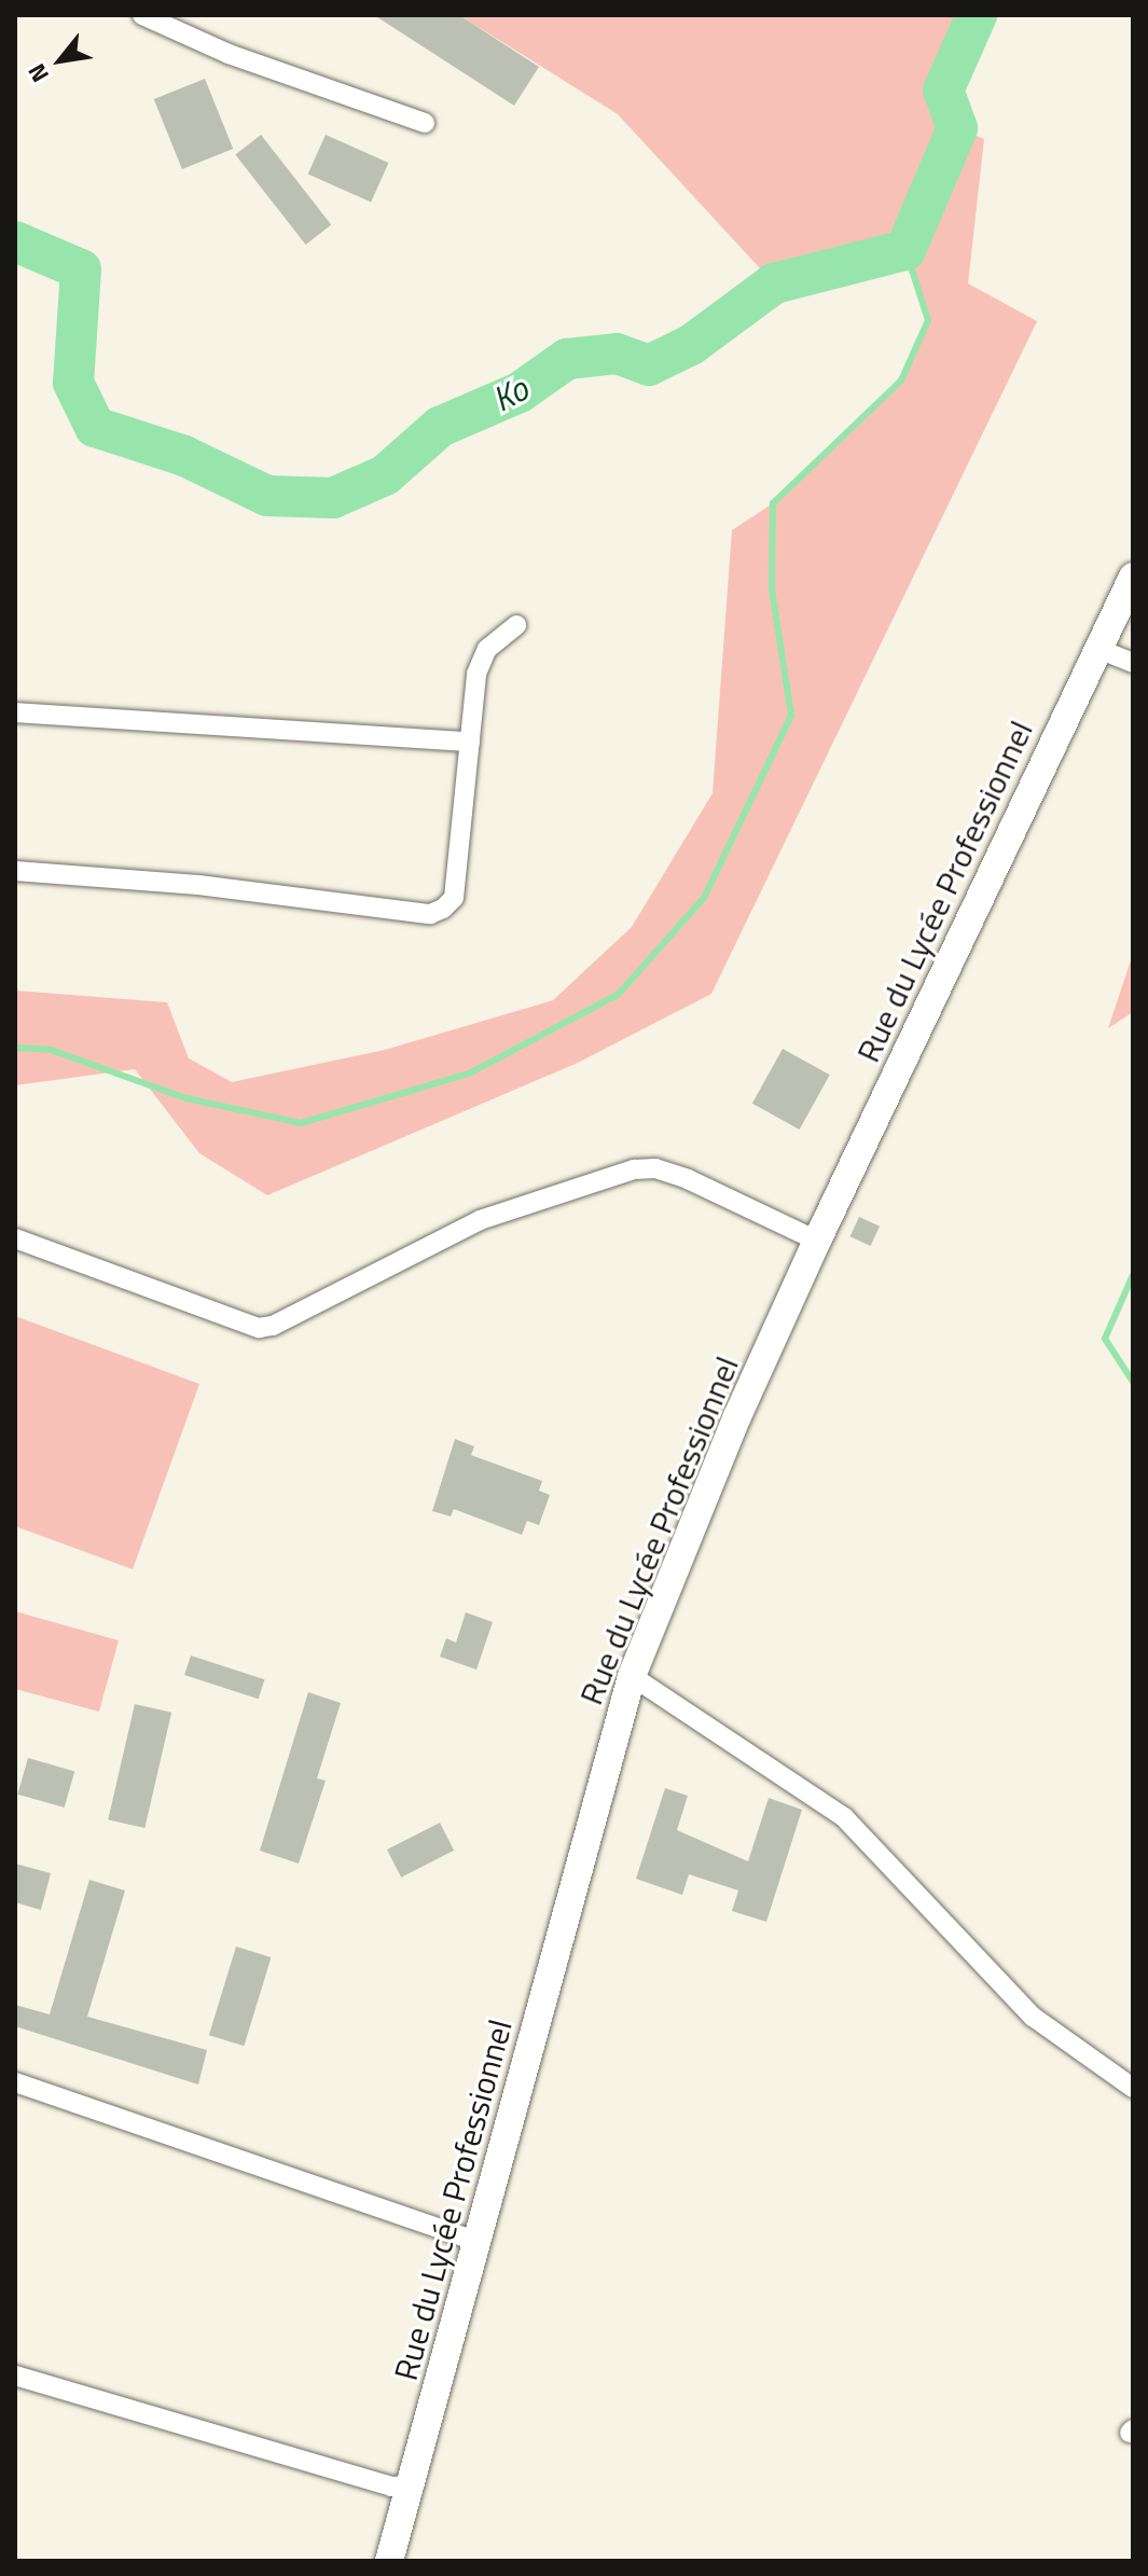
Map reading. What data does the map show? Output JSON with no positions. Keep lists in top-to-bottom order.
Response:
{
  "streets": {
    "main road": ["Rue du Lycée Professionnel"]
  },
  "water": ["Ko"],
  "north": "bottom left"
}
